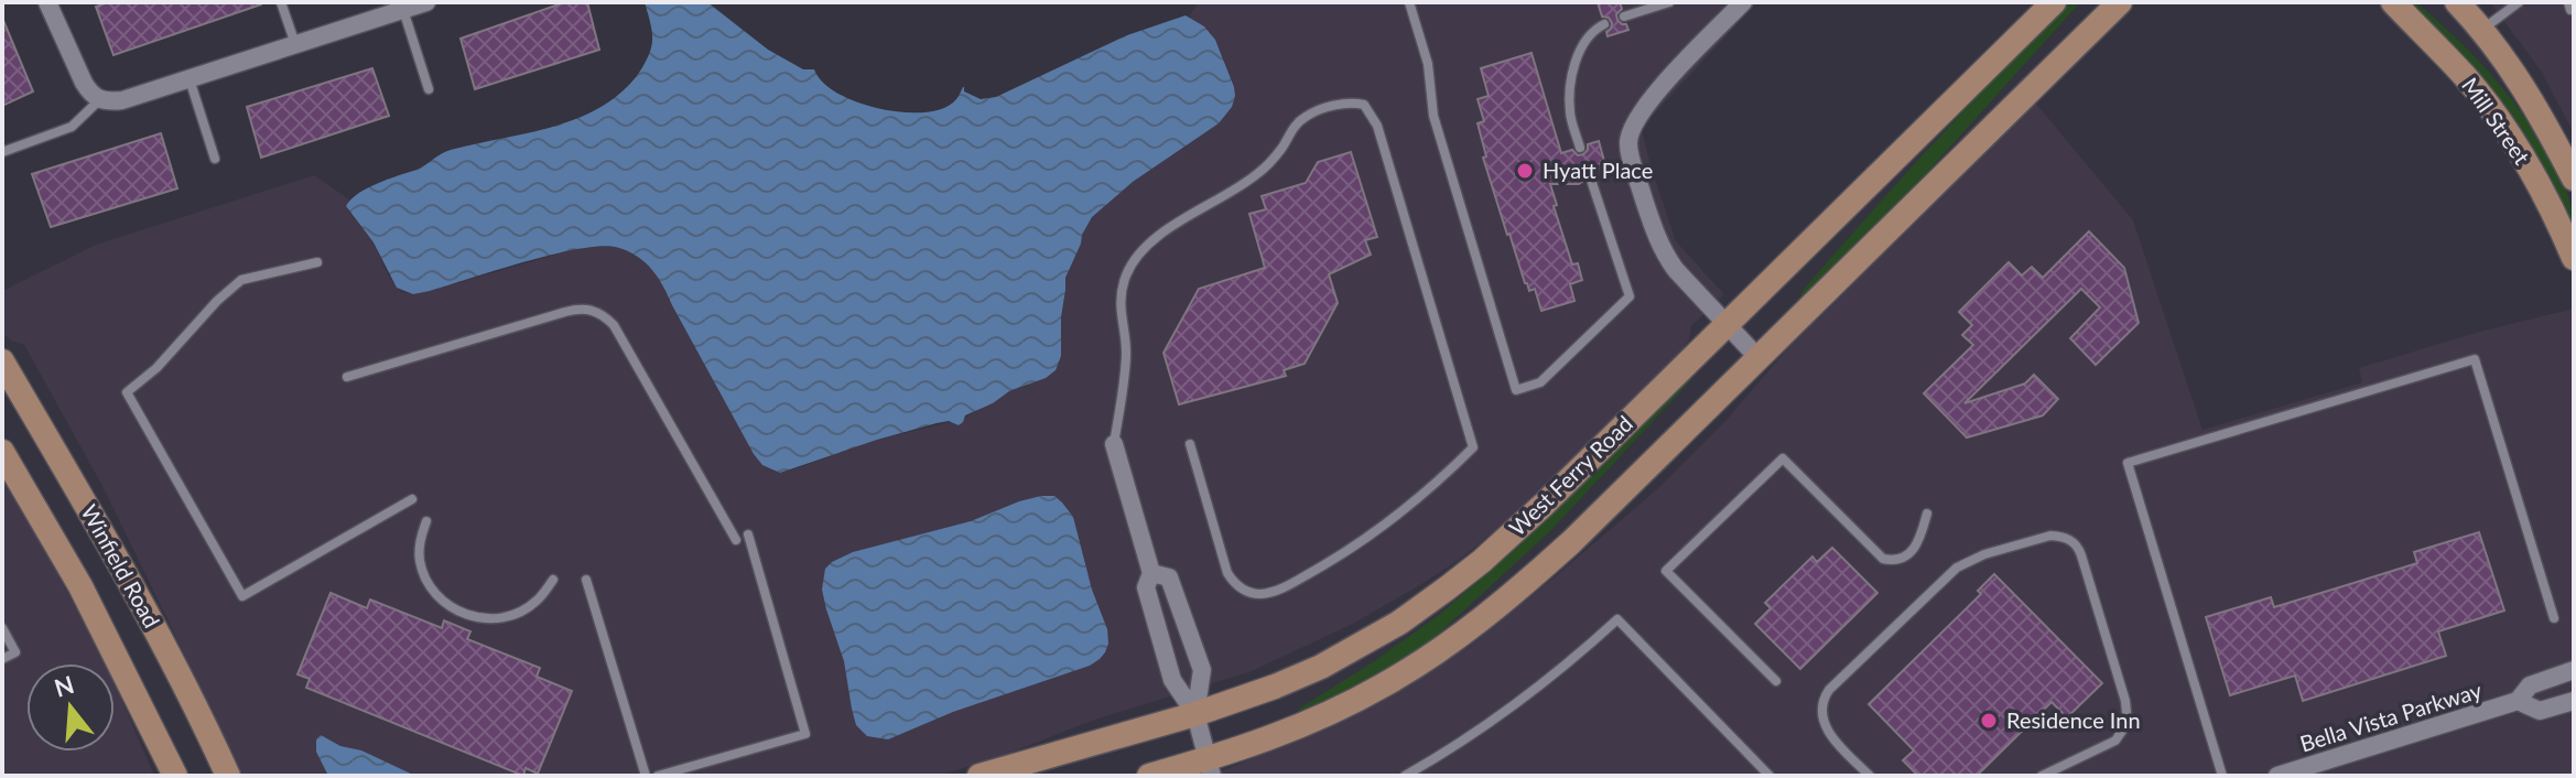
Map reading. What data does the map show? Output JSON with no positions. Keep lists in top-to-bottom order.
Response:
{
  "streets": {
    "main road": ["Mill Street", "West Ferry Road", "Winfield Road"],
    "street": ["Bella Vista Parkway"]
  },
  "places": ["Hyatt Place", "Residence Inn"],
  "north": "top"
}
